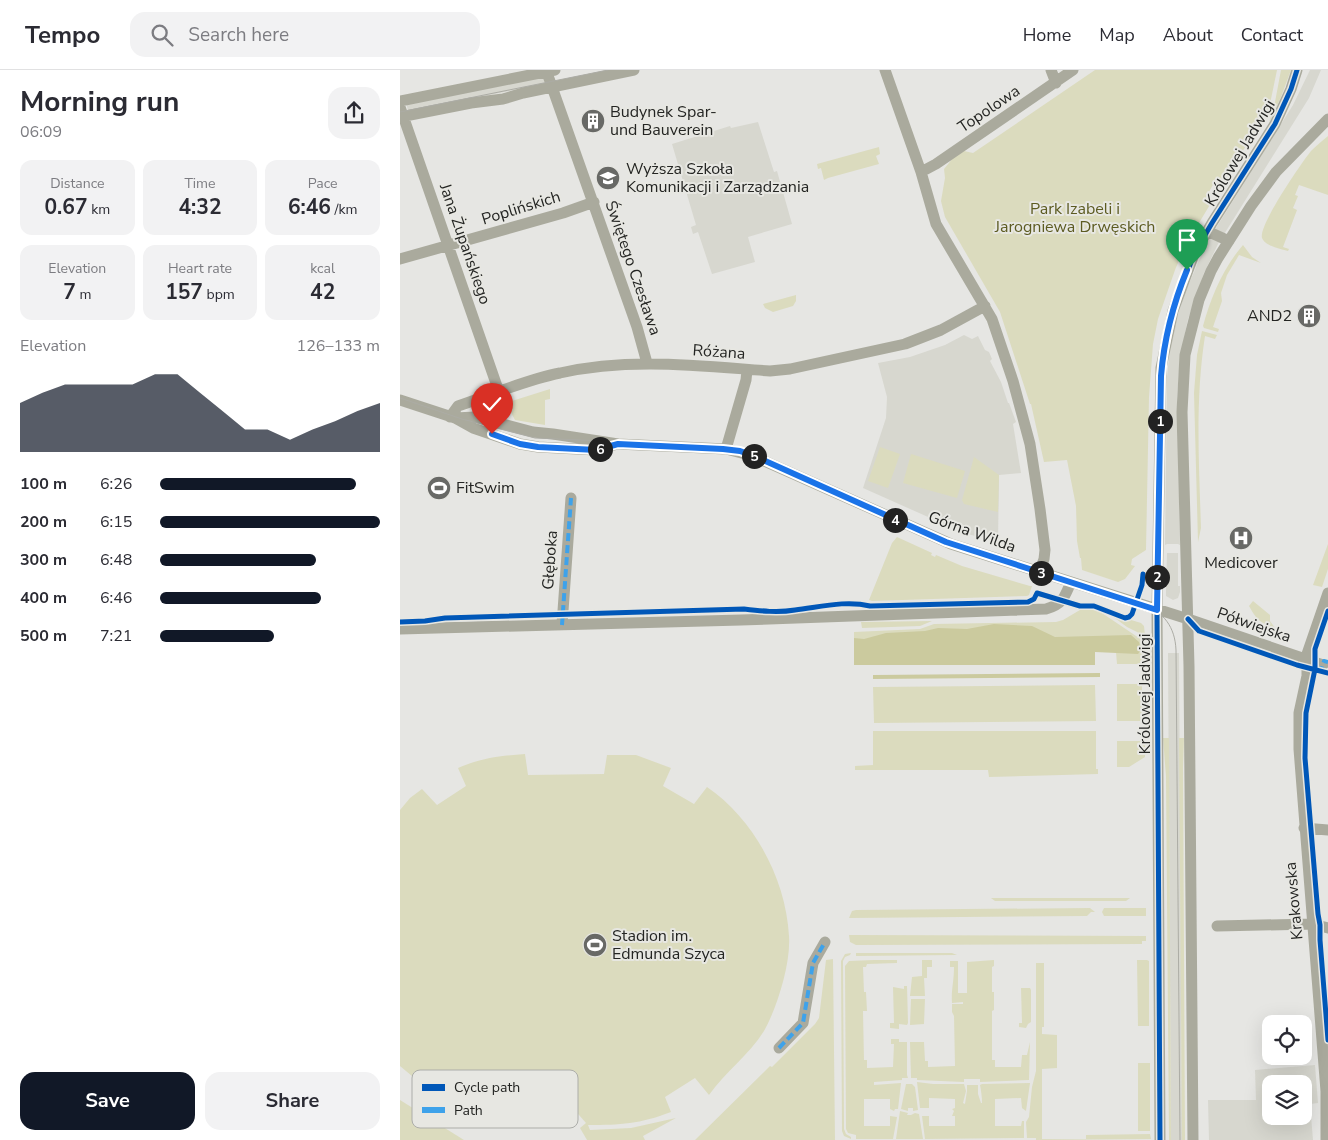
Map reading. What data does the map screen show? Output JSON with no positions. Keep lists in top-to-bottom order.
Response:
{
  "streets": {
    "street": [
      "Topolowa",
      "Królowej Jadwigi",
      "Poplińskich",
      "Jana Żupańskiego",
      "Świętego Czesława",
      "Różana",
      "Górna Wilda",
      "Głęboka",
      "Półwiejska",
      "Krakowska"
    ]
  },
  "crossings": [
    ["Królowej Jadwigi", "Górna Wilda"],
    ["Poplińskich", "Jana Żupańskiego"],
    ["Poplińskich", "Świętego Czesława"],
    ["Jana Żupańskiego", "Różana"],
    ["Świętego Czesława", "Różana"],
    ["Różana", "Górna Wilda"],
    ["Górna Wilda", "Półwiejska"],
    ["Półwiejska", "Krakowska"]
  ],
  "parks": ["Park Izabeli i Jarogniewa Drwęskich"],
  "places": {
    "building": ["Budynek Spar- und Bauverein", "AND2"],
    "school or university": ["Wyższa Szkoła Komunikacji i Zarządzania"],
    "sports": ["FitSwim", "Stadion im. Edmunda Szyca"],
    "hospital": ["Medicover"]
  },
  "legend": ["Cycle path", "Path"],
  "page": {
    "header": "Tempo",
    "search": "Search here",
    "nav": [
      "Home",
      "Map",
      "About",
      "Contact"
    ],
    "heading": ["Morning run", "06:09"],
    "stats": [
      ["Distance", "0.67 km"],
      ["Time", "4:32"],
      ["Pace", "6:46 /km"],
      ["Elevation", "7 m"],
      ["Heart rate", "157 bpm"],
      ["kcal", "42"]
    ],
    "chart": ["Elevation", "126–133 m"],
    "pins": [
      "1",
      "6",
      "5",
      "4",
      "3",
      "2"
    ],
    "list": [
      {
        "name": "100 m",
        "note": "6:26"
      },
      {
        "name": "200 m",
        "note": "6:15"
      },
      {
        "name": "300 m",
        "note": "6:48"
      },
      {
        "name": "400 m",
        "note": "6:46"
      },
      {
        "name": "500 m",
        "note": "7:21"
      }
    ],
    "buttons": ["Save", "Share"]
  }
}
